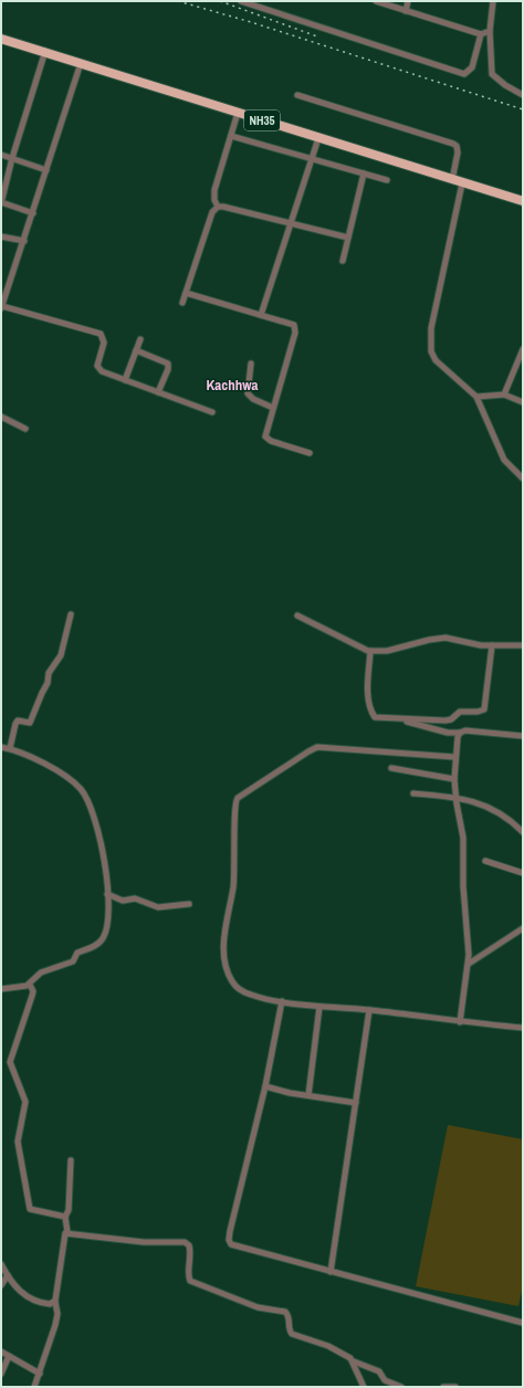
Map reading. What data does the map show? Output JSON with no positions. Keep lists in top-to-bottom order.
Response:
{
  "streets": {
    "highway": ["NH35"]
  },
  "districts": ["Kachhwa"]
}
